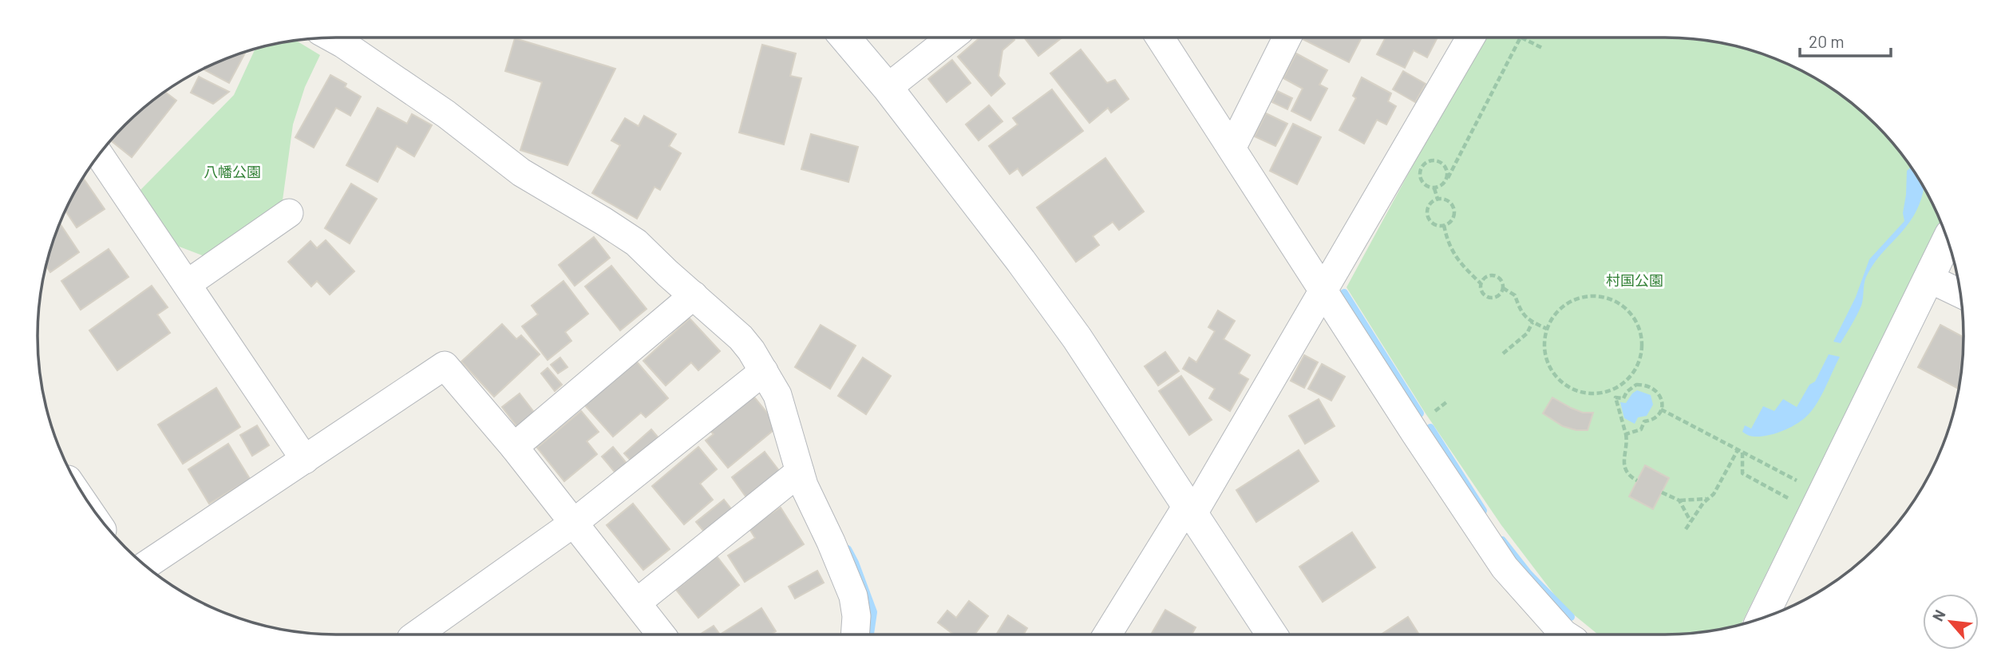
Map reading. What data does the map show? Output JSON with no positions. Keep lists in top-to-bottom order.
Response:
{
  "parks": ["八幡公園", "村国公園"],
  "scale_bar": "20 m",
  "north": "top left"
}
